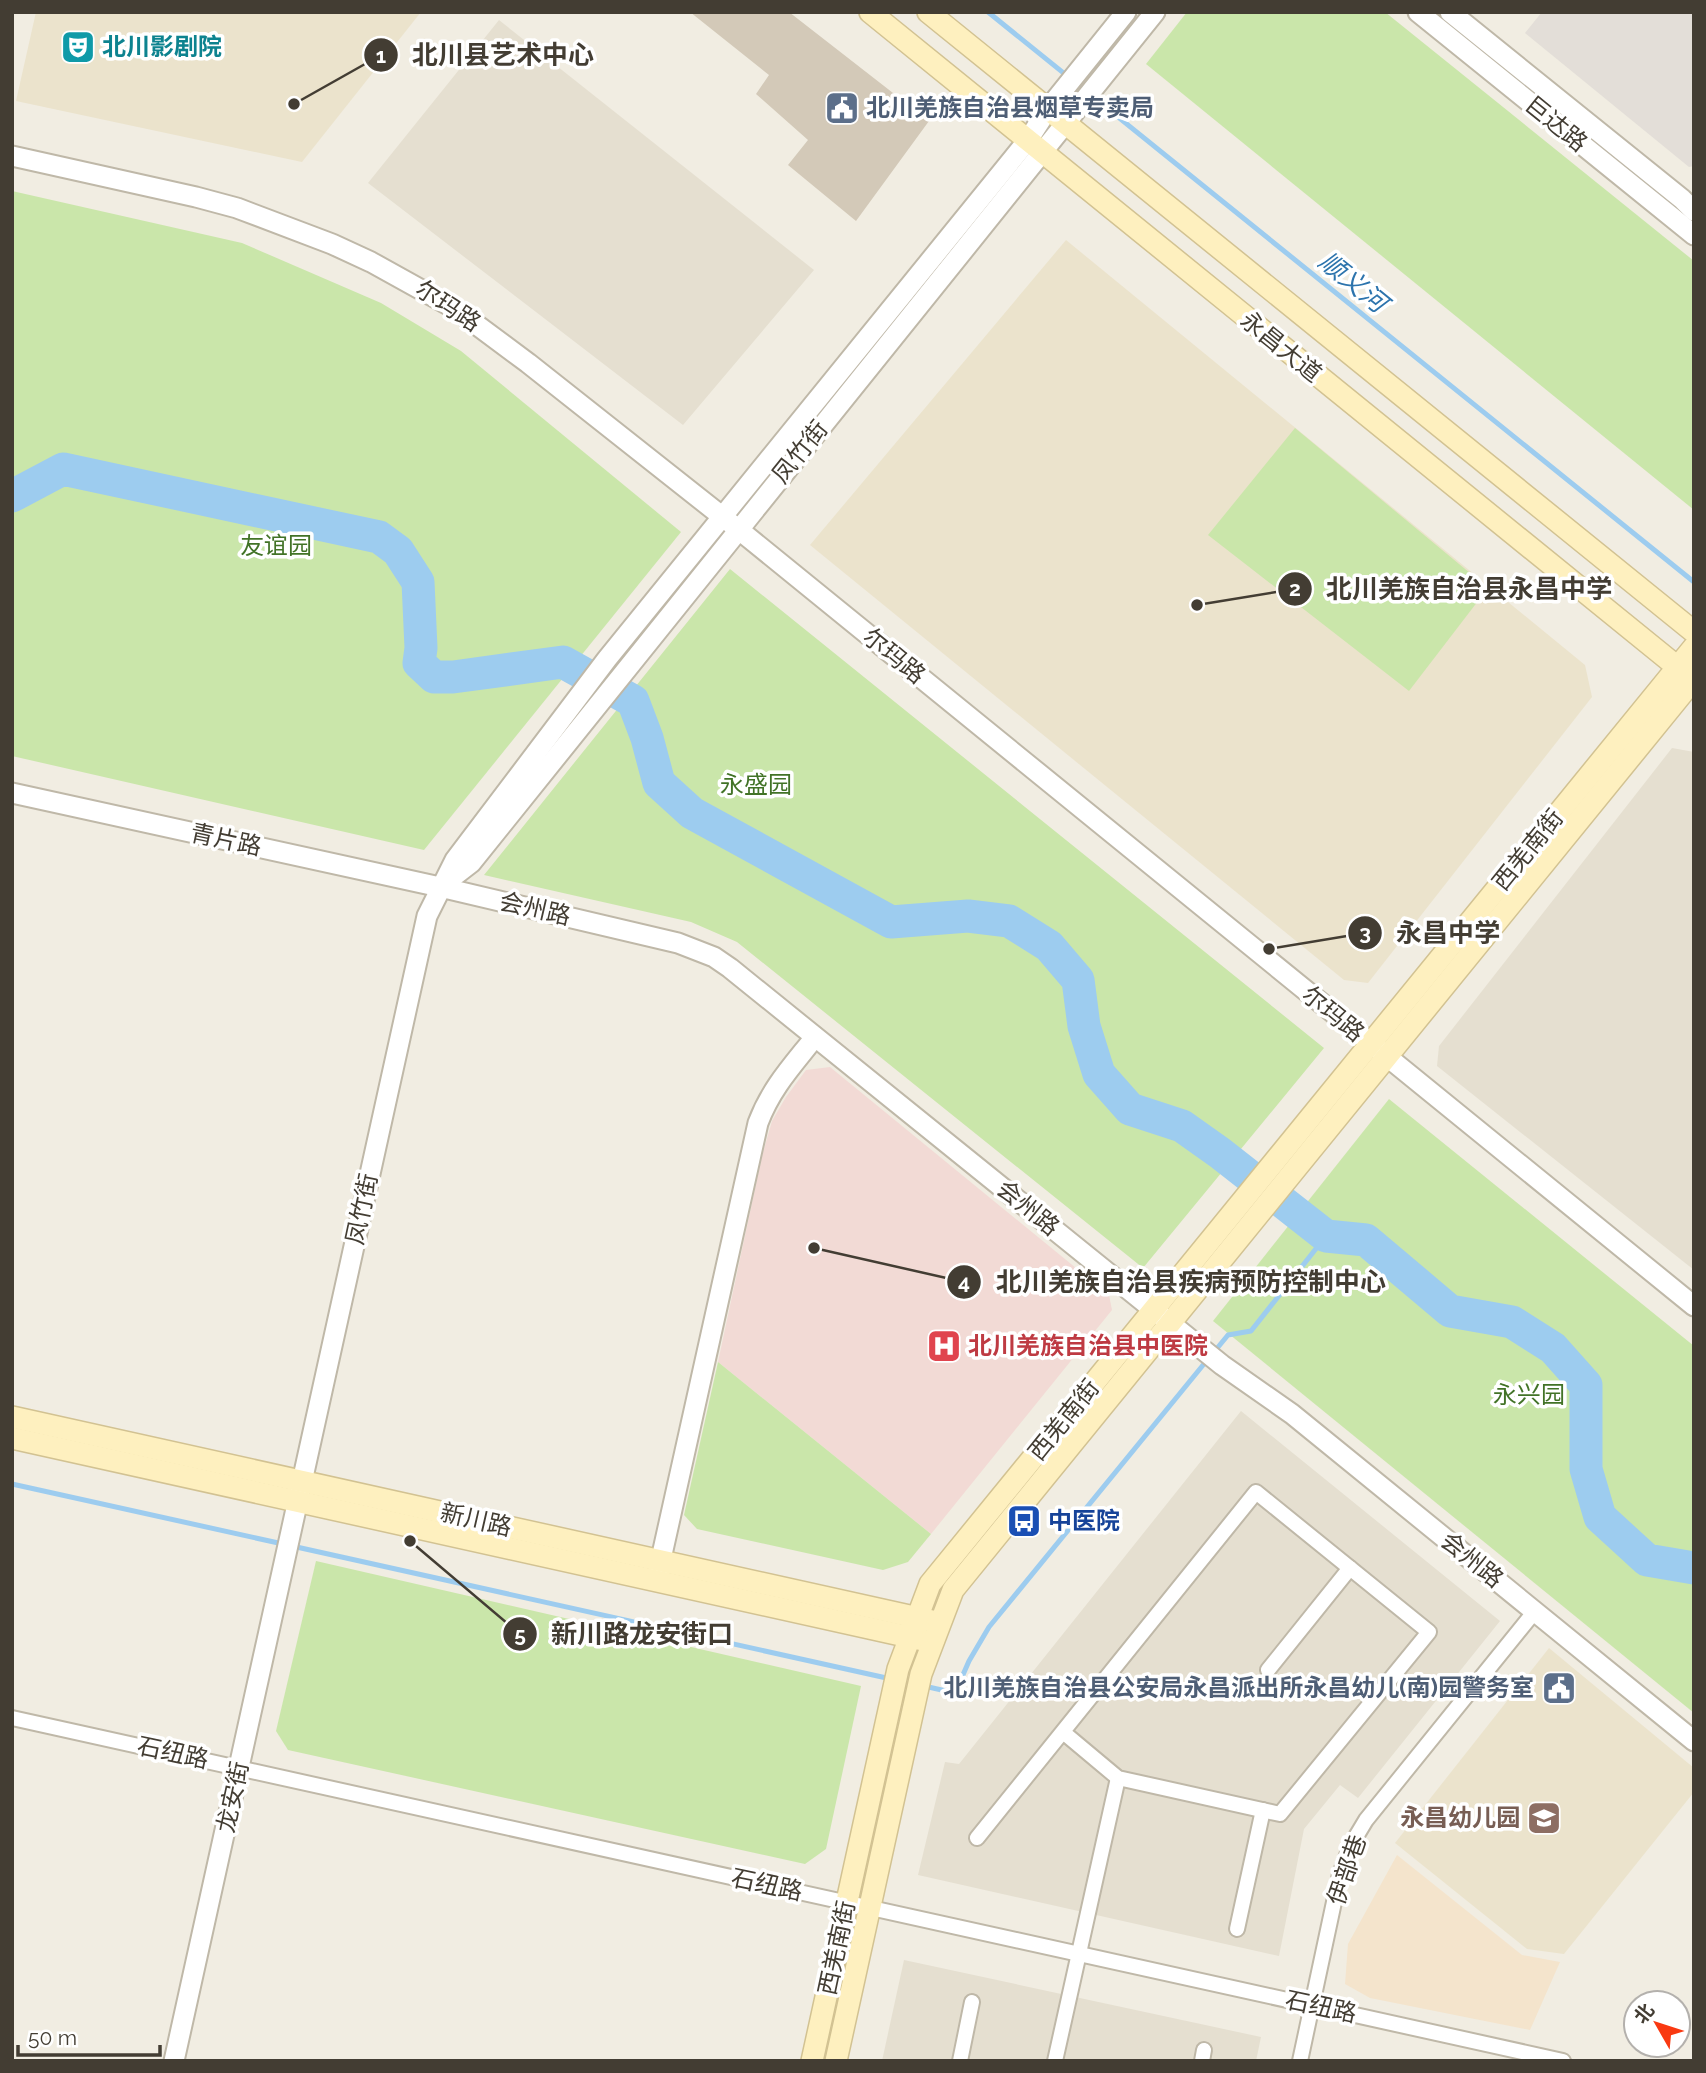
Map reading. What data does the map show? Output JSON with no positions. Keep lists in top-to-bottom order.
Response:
{
  "streets": {
    "main road": ["永昌大道", "西羌南街", "新川路"],
    "street": [
      "巨达路",
      "尔玛路",
      "凤竹街",
      "青片路",
      "会州路",
      "石纽路",
      "龙安街",
      "伊部巷"
    ]
  },
  "crossings": [
    ["尔玛路", "凤竹街"],
    ["尔玛路", "西羌南街"],
    ["永昌大道", "凤竹街"],
    ["永昌大道", "西羌南街"],
    ["凤竹街", "青片路"],
    ["凤竹街", "会州路"],
    ["凤竹街", "新川路"],
    ["凤竹街", "龙安街"],
    ["青片路", "会州路"],
    ["西羌南街", "会州路"],
    ["西羌南街", "新川路"],
    ["西羌南街", "石纽路"],
    ["会州路", "伊部巷"],
    ["石纽路", "龙安街"],
    ["石纽路", "伊部巷"]
  ],
  "water": ["顺义河"],
  "parks": ["友谊园", "永盛园", "永兴园"],
  "places": {
    "theatre": ["北川影剧院"],
    "other": [
      "北川县艺术中心",
      "北川羌族自治县永昌中学",
      "永昌中学",
      "北川羌族自治县疾病预防控制中心",
      "新川路龙安街口"
    ],
    "public building": ["北川羌族自治县烟草专卖局", "北川羌族自治县公安局永昌派出所永昌幼儿(南)园警务室"],
    "hospital": ["北川羌族自治县中医院"],
    "bus stop": ["中医院"],
    "school or university": ["永昌幼儿园"]
  },
  "scale_bar": "50 m",
  "north": "top left"
}
